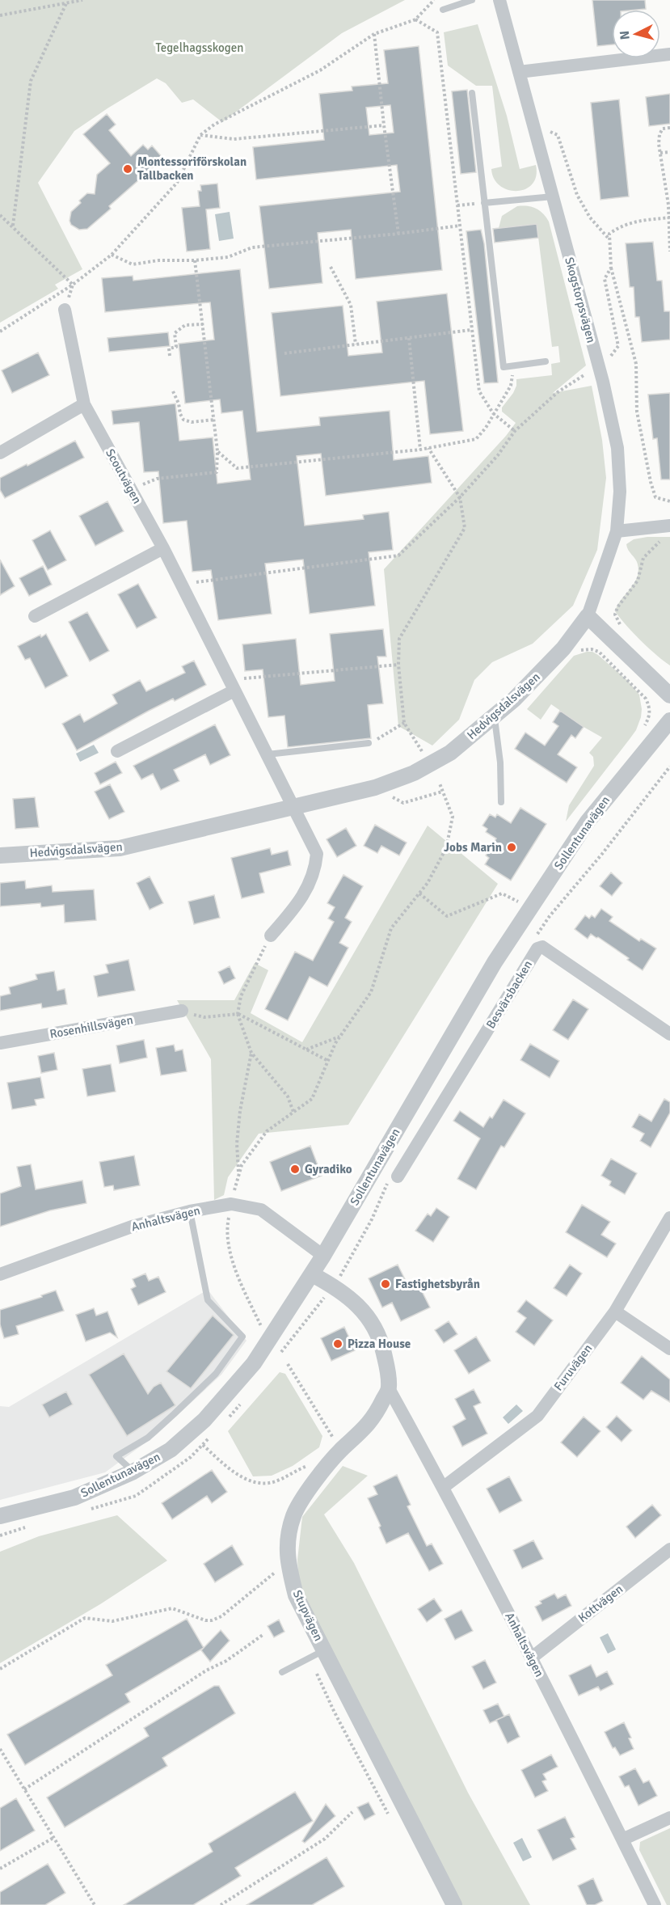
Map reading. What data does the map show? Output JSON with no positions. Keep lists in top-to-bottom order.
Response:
{
  "streets": {
    "street": [
      "Skogstorpsvägen",
      "Scoutvägen",
      "Hedvigsdalsvägen",
      "Sollentunavägen",
      "Besvärsbacken",
      "Rosenhillsvägen",
      "Anhaltsvägen",
      "Furuvägen",
      "Kottvägen",
      "Stupvägen"
    ]
  },
  "crossings": [
    ["Skogstorpsvägen", "Hedvigsdalsvägen"],
    ["Scoutvägen", "Hedvigsdalsvägen"],
    ["Sollentunavägen", "Anhaltsvägen"],
    ["Anhaltsvägen", "Furuvägen"],
    ["Anhaltsvägen", "Kottvägen"],
    ["Anhaltsvägen", "Stupvägen"]
  ],
  "parks": ["Tegelhagsskogen"],
  "places": [
    "Montessoriförskolan Tallbacken",
    "Jobs Marin",
    "Gyradiko",
    "Fastighetsbyrån",
    "Pizza House"
  ],
  "north": "left"
}
